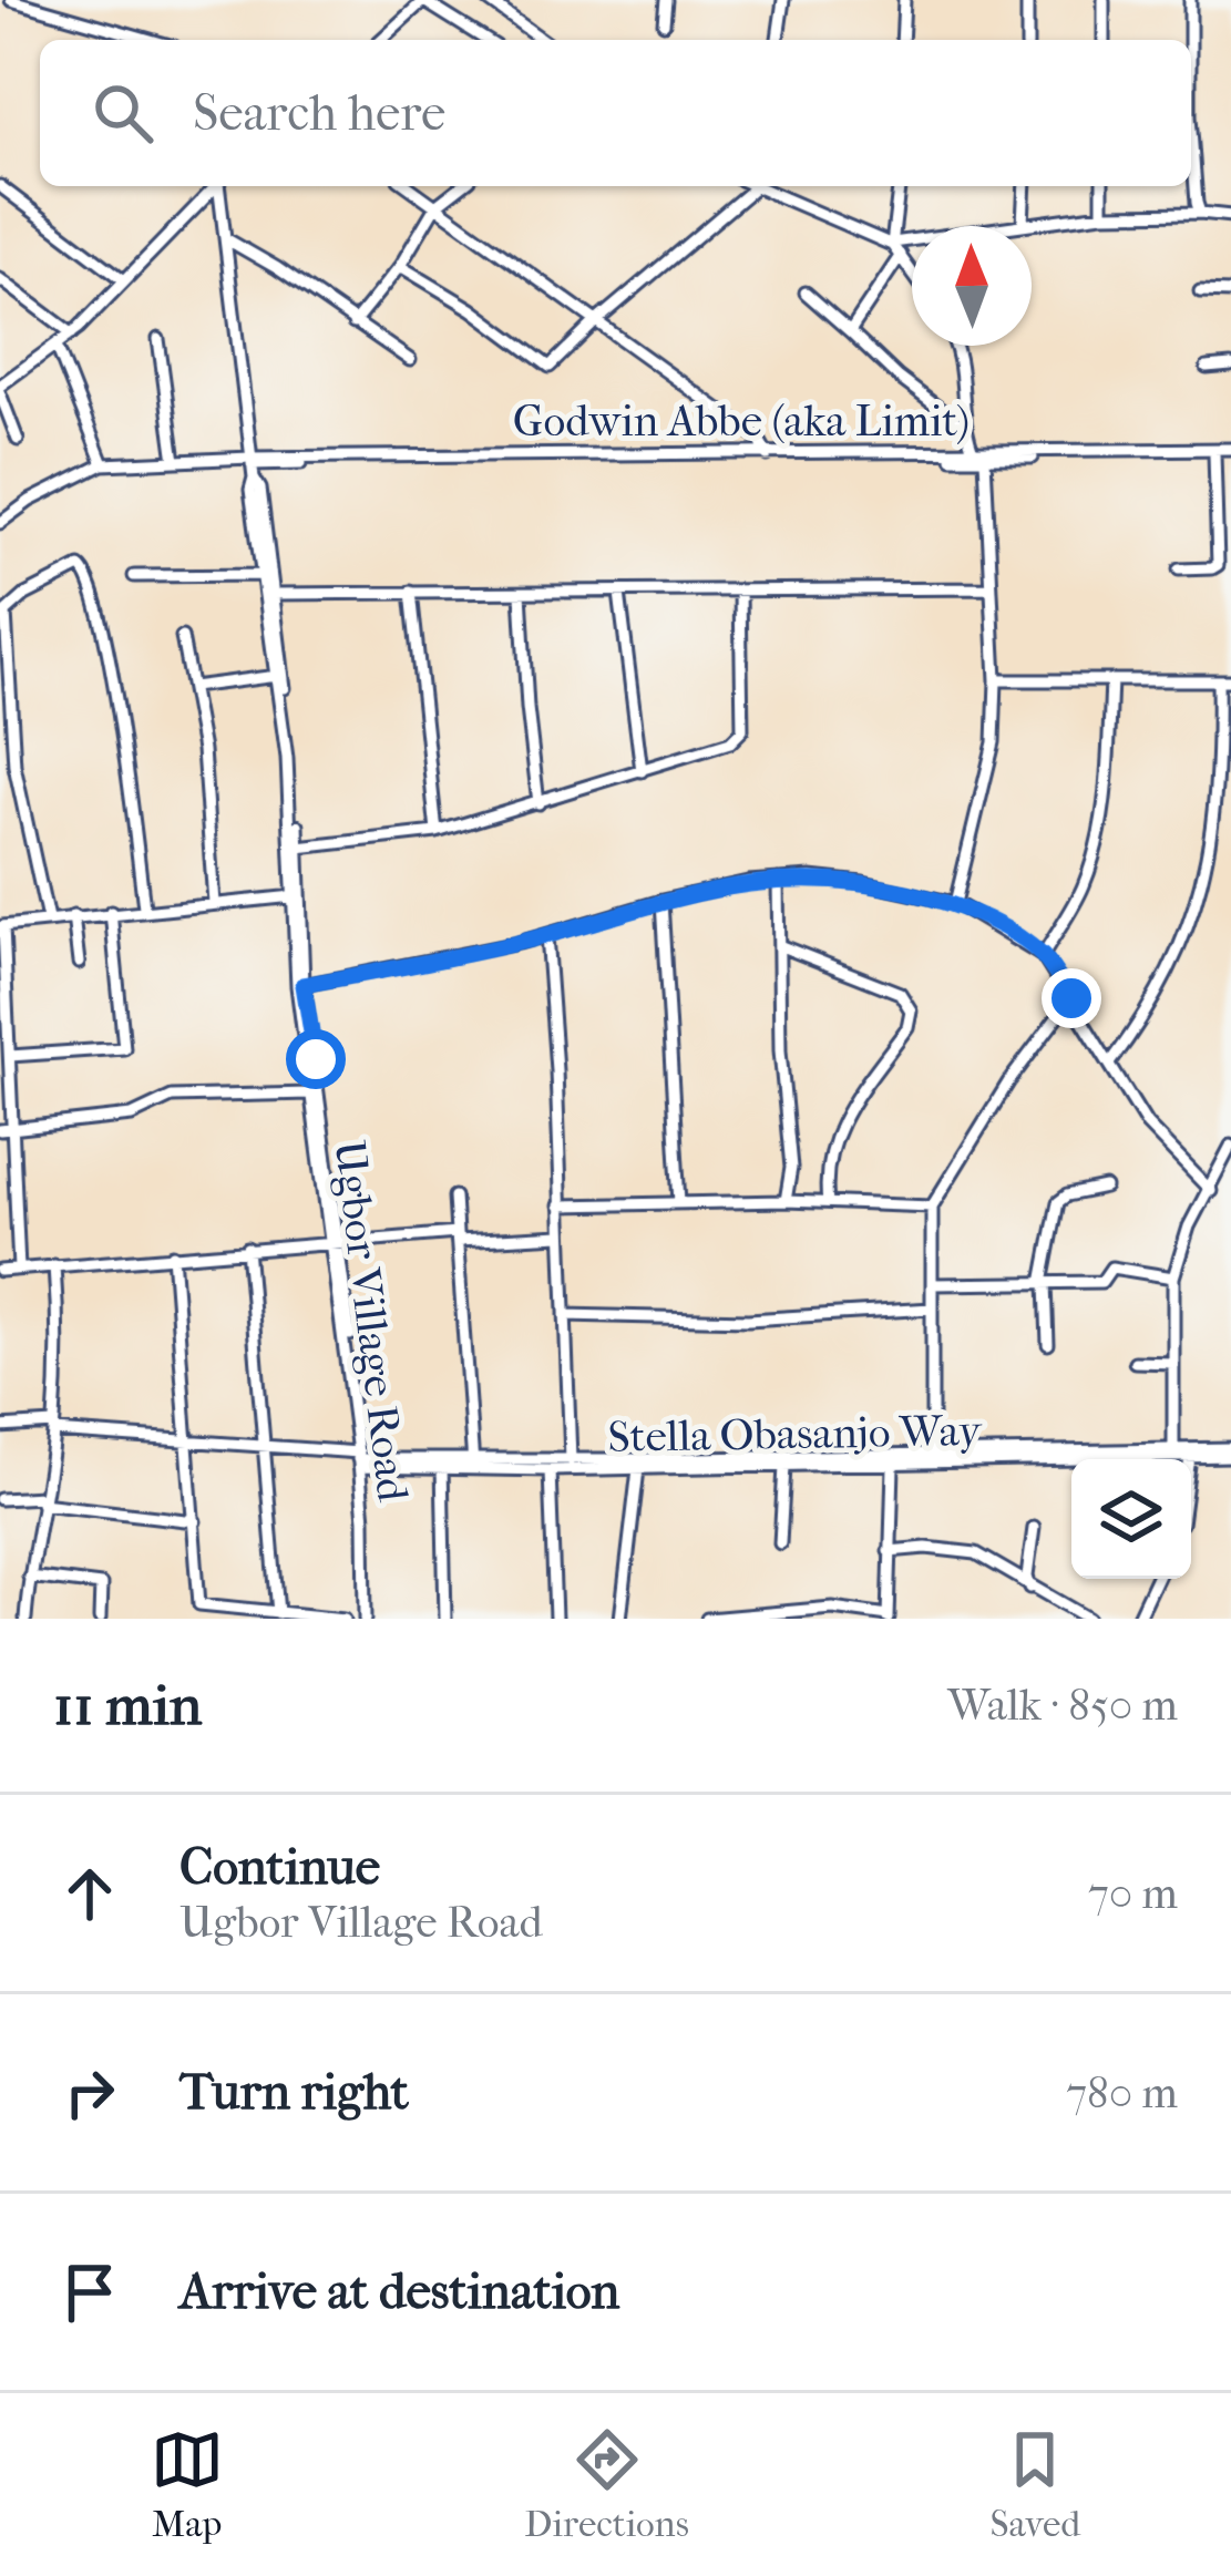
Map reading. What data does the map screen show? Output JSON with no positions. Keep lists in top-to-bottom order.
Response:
{
  "streets": {
    "street": ["Godwin Abbe (aka Limit)", "Ugbor Village Road", "Stella Obasanjo Way"]
  },
  "crossings": [
    ["Godwin Abbe (aka Limit)", "Ugbor Village Road"],
    ["Ugbor Village Road", "Stella Obasanjo Way"]
  ],
  "north": "top",
  "page": {
    "search": "Search here",
    "heading": ["11 min", "Walk · 850 m"],
    "list": [
      ["Continue", "Ugbor Village Road", "70 m"],
      ["Turn right", "780 m"],
      "Arrive at destination"
    ],
    "nav": ["Map", "Directions", "Saved"]
  }
}
